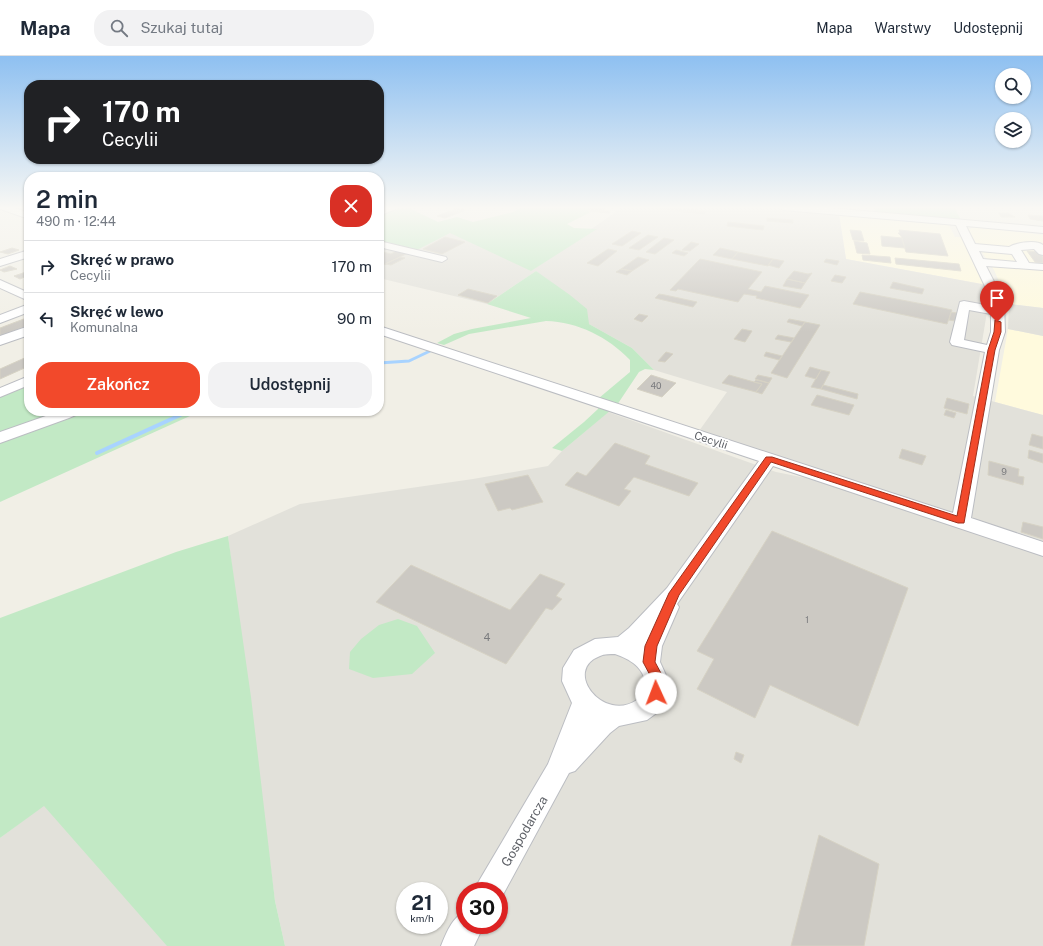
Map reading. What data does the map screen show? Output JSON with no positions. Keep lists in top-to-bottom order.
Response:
{
  "streets": {
    "street": ["Cecylii", "Gospodarcza"]
  },
  "house_numbers": [
    "40",
    "9",
    "1",
    "4"
  ],
  "page": {
    "header": "Mapa",
    "search": "Szukaj tutaj",
    "nav": ["Mapa", "Warstwy", "Udostępnij"],
    "turn": ["170 m", "Cecylii"],
    "heading": ["2 min", "490 m · 12:44"],
    "list": [
      {
        "name": "Skręć w prawo",
        "note": "Cecylii",
        "value": "170 m"
      },
      {
        "name": "Skręć w lewo",
        "note": "Komunalna",
        "value": "90 m"
      }
    ],
    "buttons": ["Zakończ", "Udostępnij"],
    "speed": "21 km/h",
    "limit": "30"
  }
}
